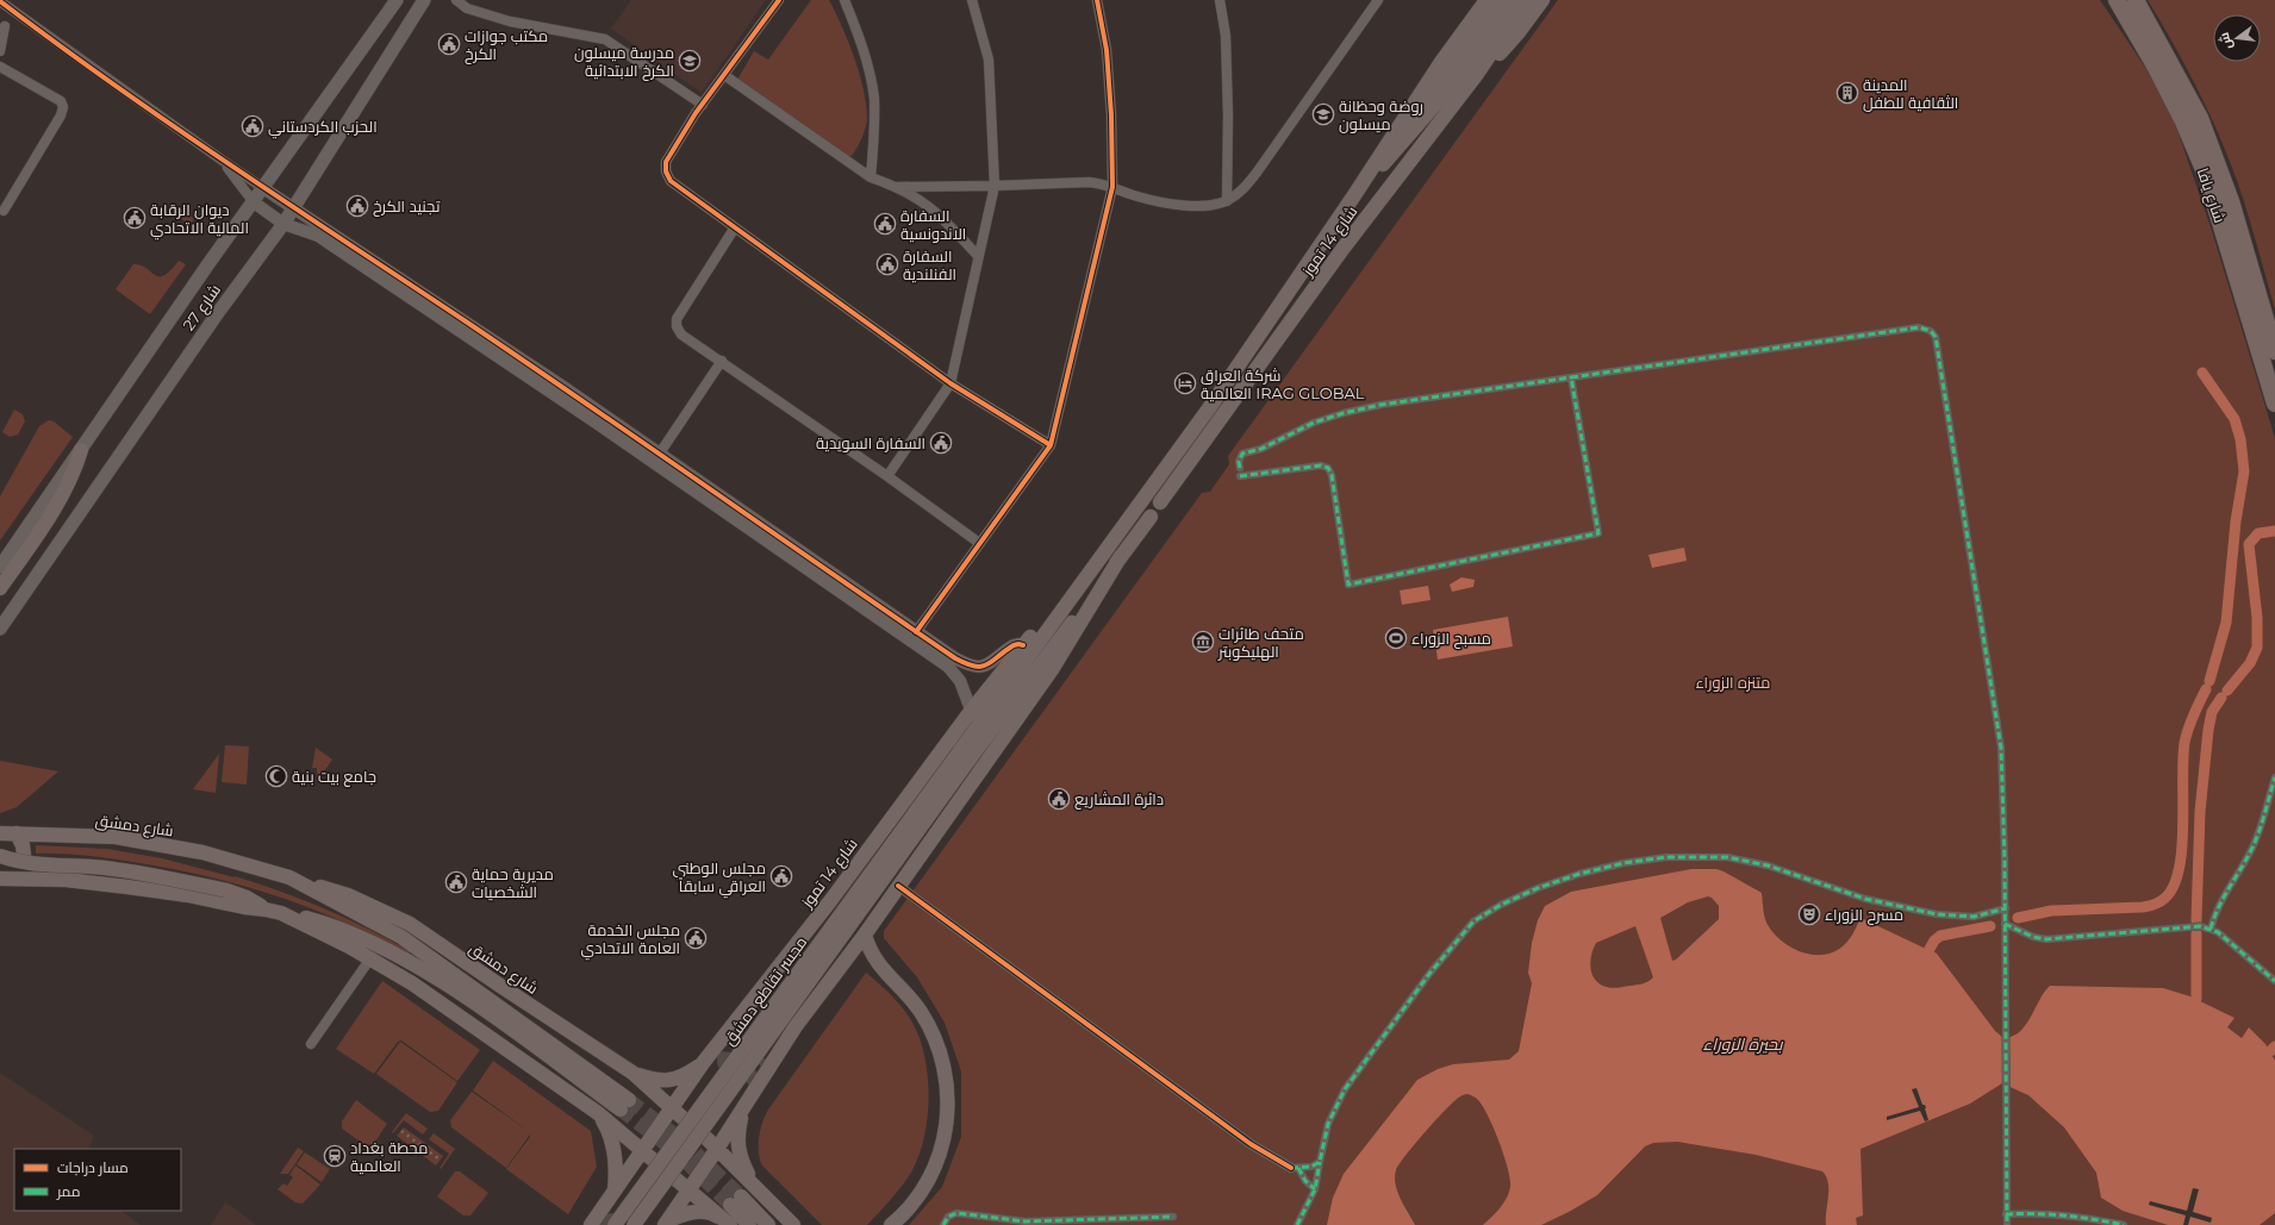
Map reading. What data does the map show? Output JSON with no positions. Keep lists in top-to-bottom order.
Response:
{
  "streets": {
    "highway": ["شارع يافا"],
    "main road": [
      "شارع 14 تموز",
      "شارع 27",
      "شارع دمشق",
      "مجسر تقاطع دمشق"
    ]
  },
  "crossings": [
    ["شارع 14 تموز", "شارع دمشق"],
    ["شارع 14 تموز", "مجسر تقاطع دمشق"]
  ],
  "water": ["بحيرة الزوراء"],
  "parks": ["متنزه الزوراء"],
  "places": {
    "public building": [
      "مكتب جوازات الكرخ",
      "الحزب الكردستاني",
      "تجنيد الكرخ",
      "ديوان الرقابة المالية الاتحادي",
      "السفارة الاندونسية",
      "السفارة الفنلندية",
      "السفارة السويدية",
      "دائرة المشاريع",
      "مجلس الوطني العراقي سابقاً",
      "مديرية حماية الشخصيات",
      "مجلس الخدمة العامة الاتحادي"
    ],
    "school or university": ["مدرسة ميسلون الكرخ الابتدائية", "روضة وحظانة ميسلون"],
    "building": ["المدينة الثقافية للطفل"],
    "hotel": ["شركة العراق العالمية IRAG GLOBAL"],
    "sports": ["مسبح الزوراء"],
    "museum": ["متحف طائرات الهليكوبتر"],
    "mosque": ["جامع بيت بنية"],
    "theatre": ["مسرح الزوراء"],
    "station": ["محطة بغداد العالمية"]
  },
  "legend": ["مسار دراجات", "ممر"],
  "north": "left"
}
